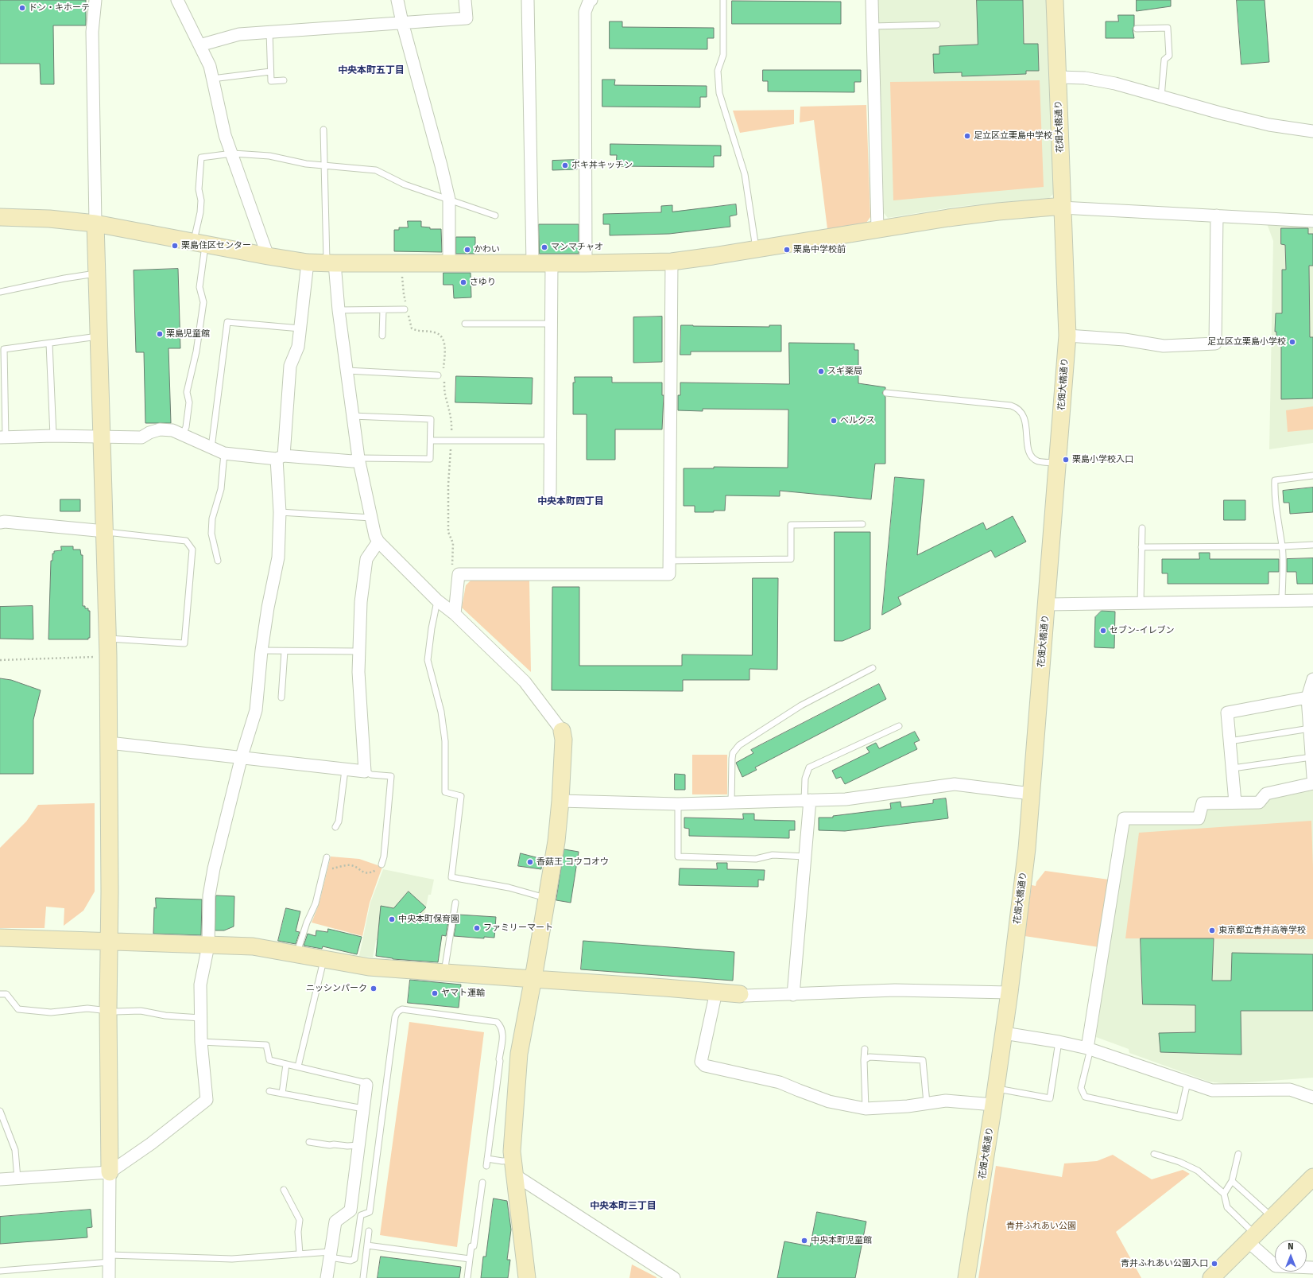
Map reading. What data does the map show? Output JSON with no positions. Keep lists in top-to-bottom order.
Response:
{
  "streets": {
    "street": ["花畑大橋通り"]
  },
  "districts": ["中央本町五丁目", "中央本町四丁目", "中央本町三丁目"],
  "parks": ["青井ふれあい公園"],
  "places": [
    "ドン・キホーテ",
    "足立区立栗島中学校",
    "ポキ丼キッチン",
    "栗島住区センター",
    "マンマチャオ",
    "かわい",
    "栗島中学校前",
    "さゆり",
    "栗島児童館",
    "足立区立栗島小学校",
    "スギ薬局",
    "ベルクス",
    "栗島小学校入口",
    "セブン-イレブン",
    "香菇王 コウコオウ",
    "中央本町保育園",
    "ファミリーマート",
    "東京都立青井高等学校",
    "ニッシンパーク",
    "ヤマト運輸",
    "中央本町児童館",
    "青井ふれあい公園入口"
  ],
  "north": "top"
}
